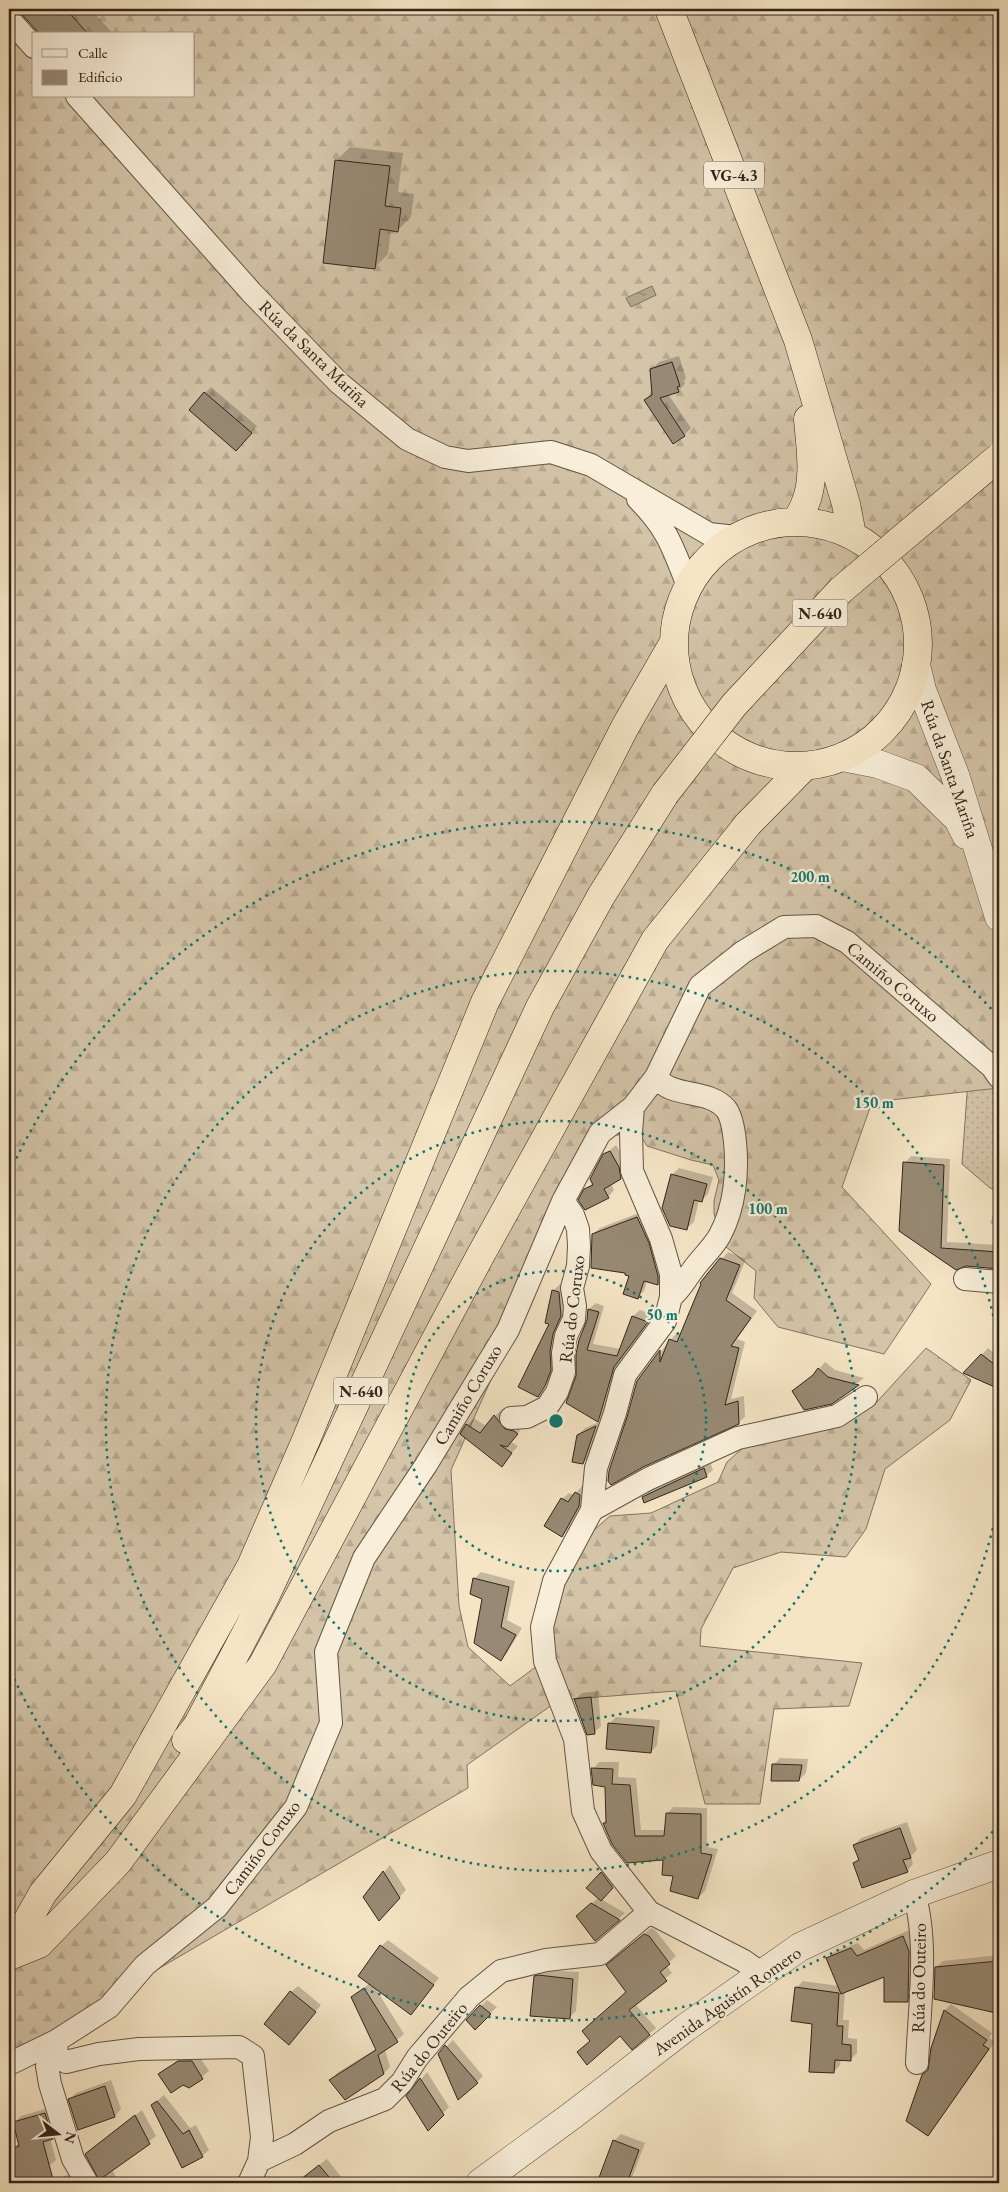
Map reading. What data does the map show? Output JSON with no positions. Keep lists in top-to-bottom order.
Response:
{
  "streets": {
    "highway": ["VG-4.3", "N-640"],
    "street": [
      "Rúa da Santa Mariña",
      "Camiño Coruxo",
      "Rúa do Coruxo",
      "Rúa do Outeiro",
      "Avenida Agustín Romero"
    ]
  },
  "crossings": [
    ["Camiño Coruxo", "Rúa do Coruxo"],
    ["Rúa do Outeiro", "Avenida Agustín Romero"]
  ],
  "legend": ["Calle", "Edificio"],
  "north": "right",
  "rings": [
    "200 m",
    "150 m",
    "100 m",
    "50 m"
  ]
}
